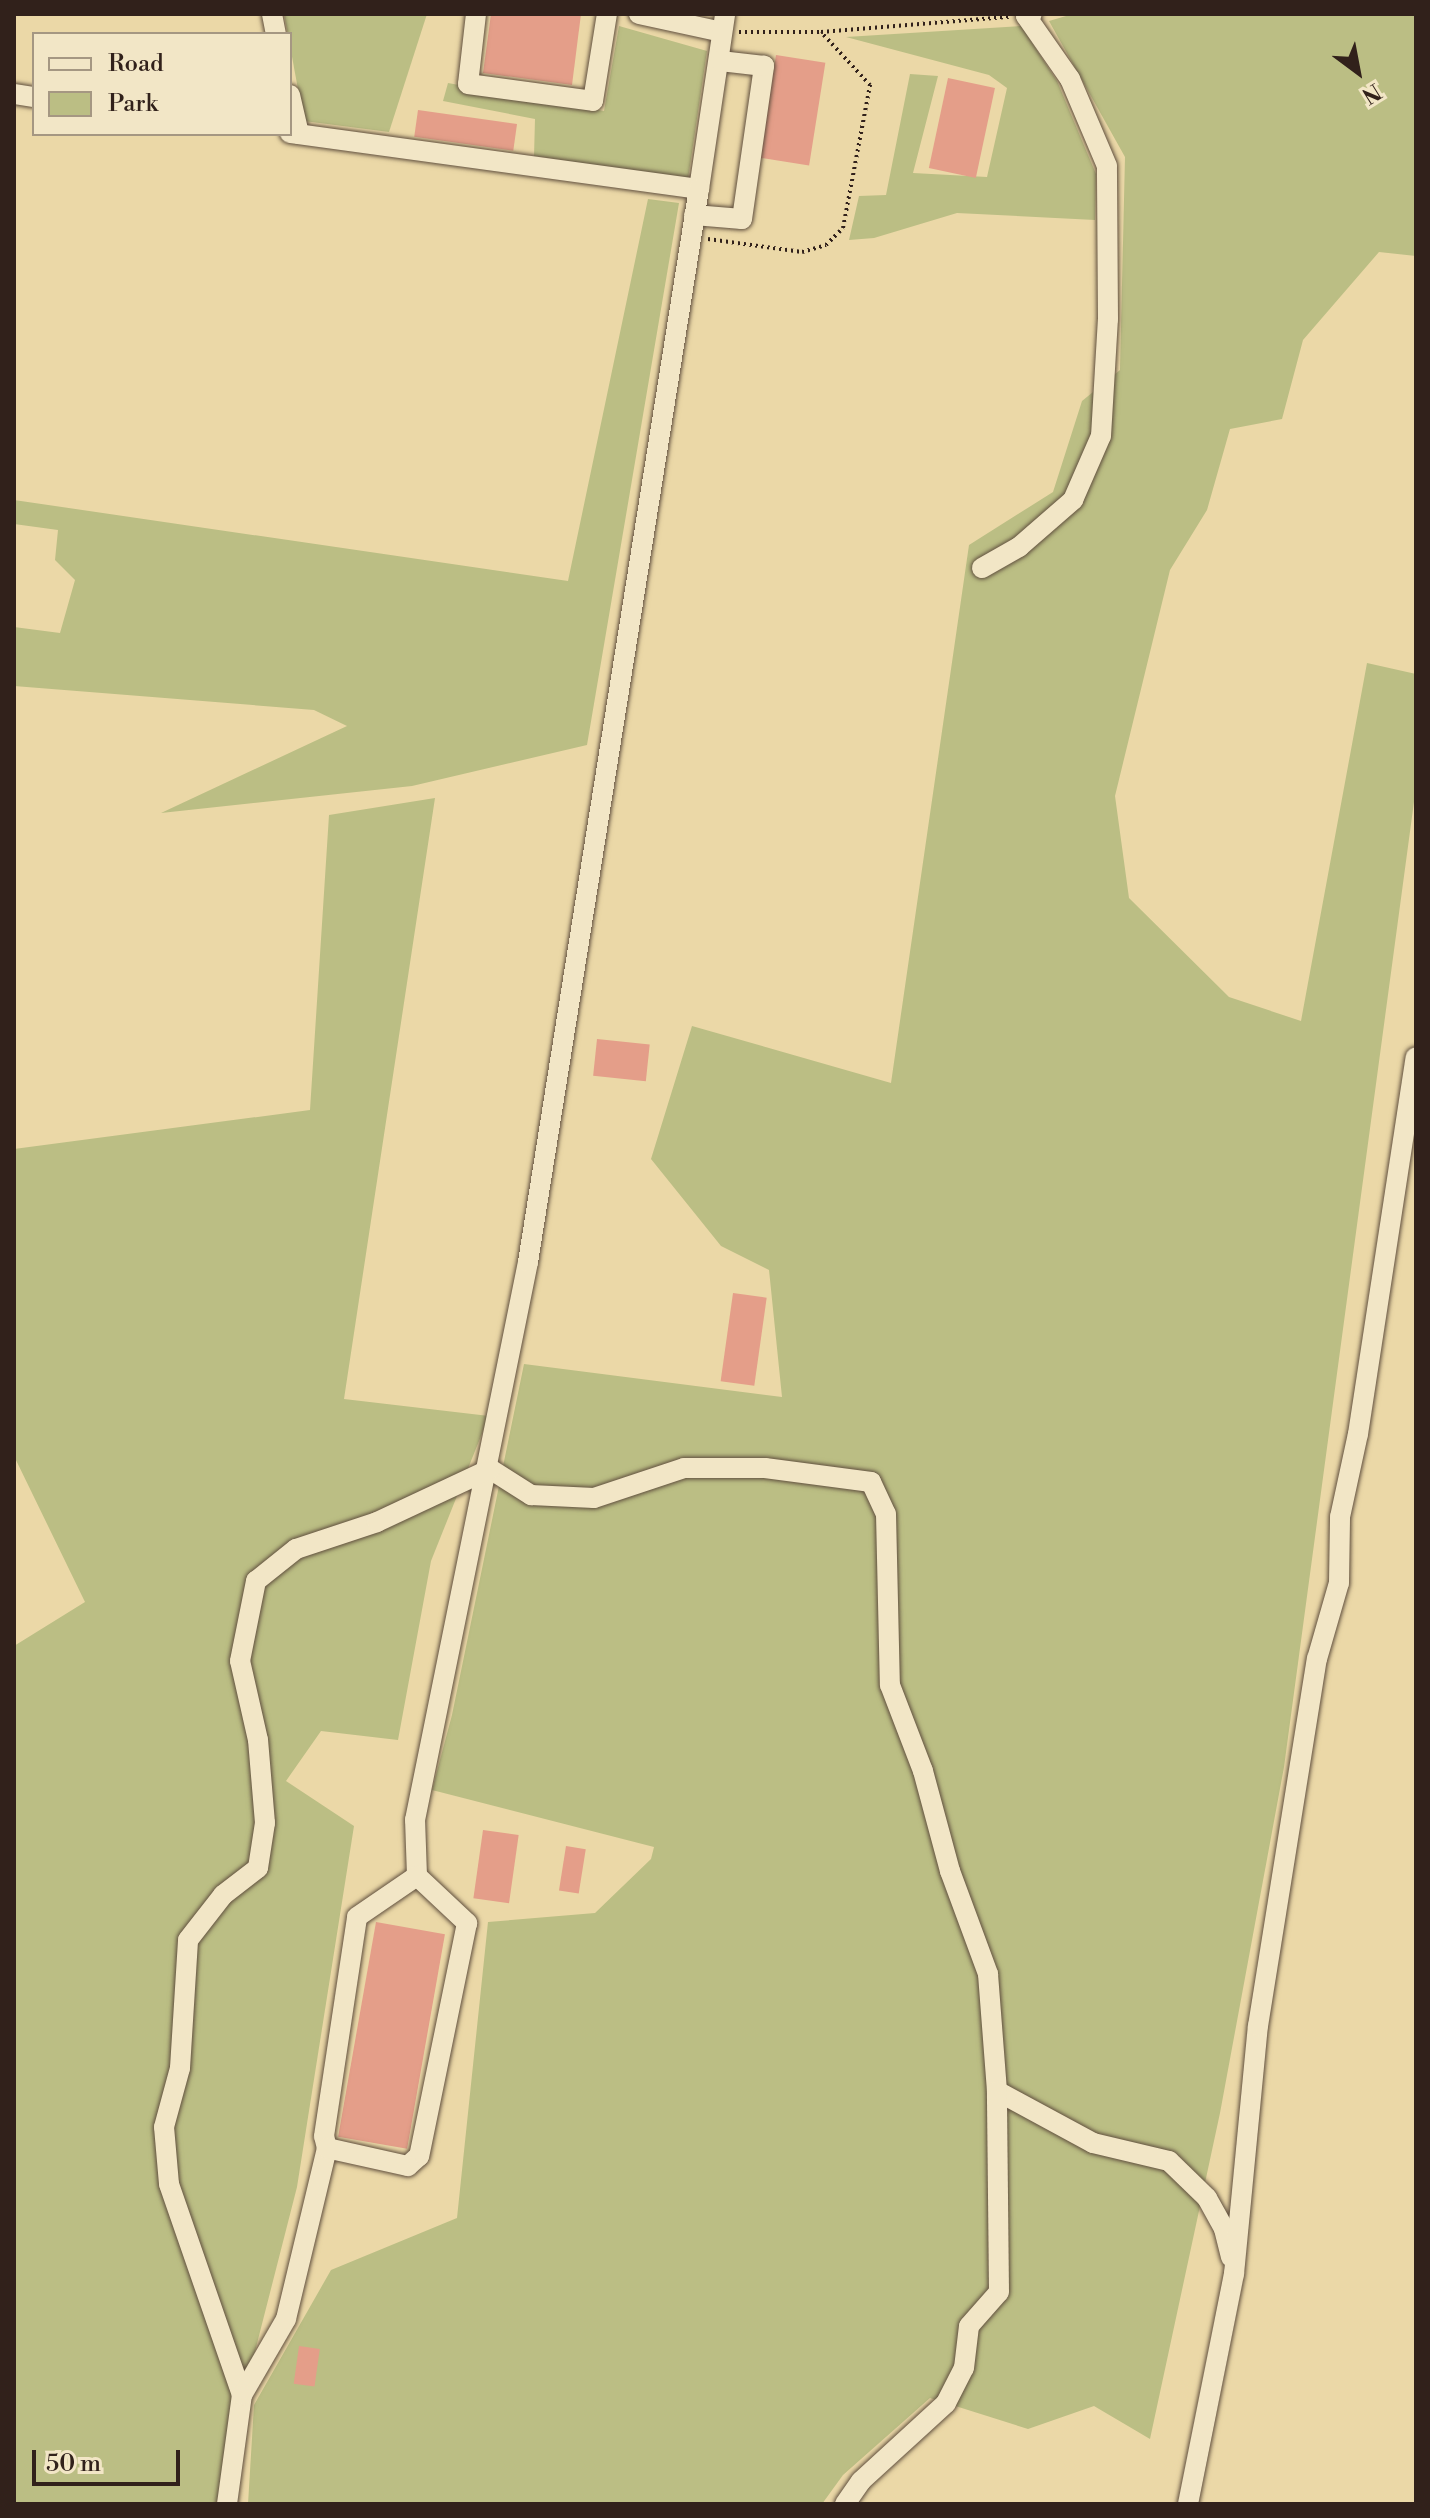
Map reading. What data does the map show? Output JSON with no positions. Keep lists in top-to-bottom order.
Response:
{
  "legend": ["Road", "Park"],
  "scale_bar": "50 m",
  "north": "bottom right"
}
